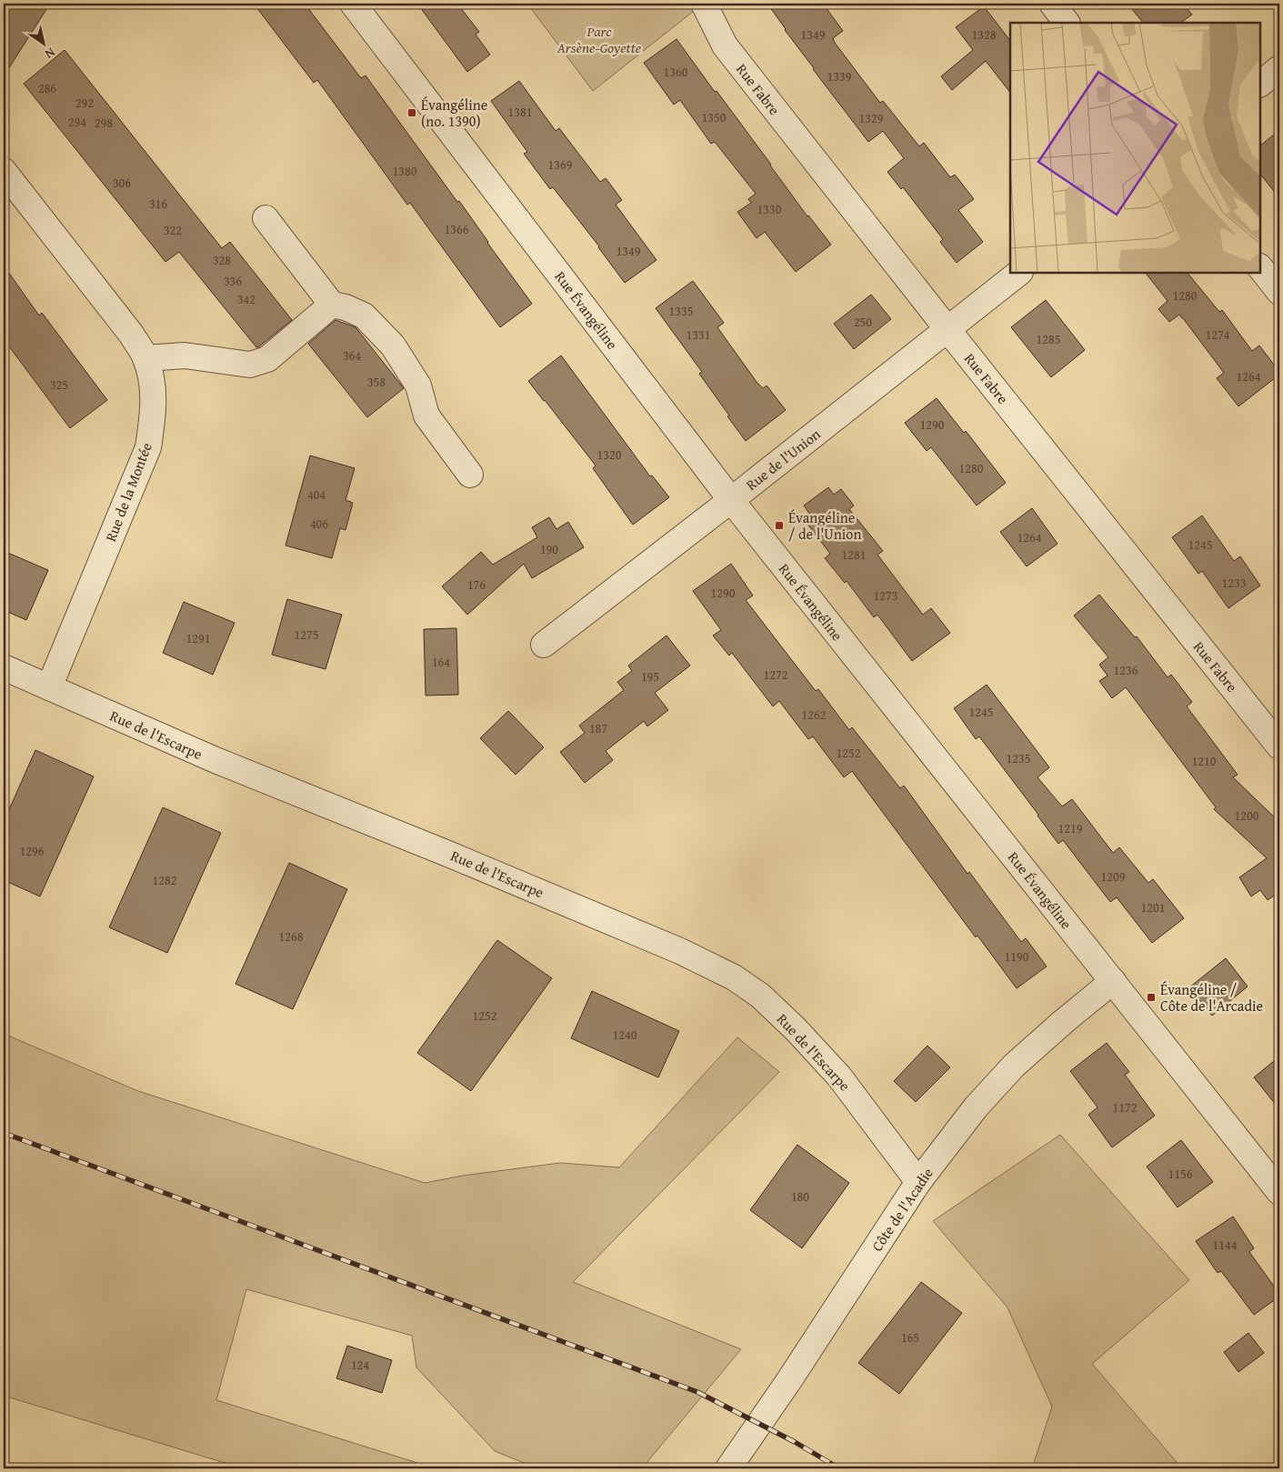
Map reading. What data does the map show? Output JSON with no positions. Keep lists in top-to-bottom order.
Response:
{
  "streets": {
    "street": [
      "Rue Fabre",
      "Rue Évangéline",
      "Rue de l'Union",
      "Rue de la Montée",
      "Rue de l'Escarpe",
      "Côte de l'Acadie"
    ]
  },
  "crossings": [
    ["Rue Fabre", "Rue de l'Union"],
    ["Rue Évangéline", "Rue de l'Union"],
    ["Rue Évangéline", "Côte de l'Acadie"],
    ["Rue de la Montée", "Rue de l'Escarpe"],
    ["Rue de l'Escarpe", "Côte de l'Acadie"]
  ],
  "parks": ["Parc Arsène-Goyette"],
  "places": {
    "transit": ["Évangéline (no. 1390)", "Évangéline / de l'Union", "Évangéline / Côte de l'Arcadie"]
  },
  "house_numbers": [
    "1349",
    "1328",
    "1360",
    "1339",
    "286",
    "292",
    "1381",
    "1350",
    "1329",
    "294",
    "298",
    "1369",
    "1380",
    "306",
    "316",
    "1330",
    "1366",
    "322",
    "1349",
    "328",
    "336",
    "1280",
    "342",
    "1335",
    "250",
    "1331",
    "1274",
    "1285",
    "364",
    "1264",
    "358",
    "325",
    "1290",
    "1320",
    "1280",
    "404",
    "406",
    "1264",
    "1245",
    "190",
    "1281",
    "1233",
    "176",
    "1290",
    "1273",
    "1275",
    "1291",
    "164",
    "1236",
    "1272",
    "195",
    "1245",
    "1262",
    "187",
    "1252",
    "1235",
    "1210",
    "1200",
    "1219",
    "1296",
    "1209",
    "1282",
    "1201",
    "1268",
    "1190",
    "1252",
    "1240",
    "1172",
    "1156",
    "180",
    "1144",
    "165",
    "124"
  ],
  "north": "bottom right"
}
